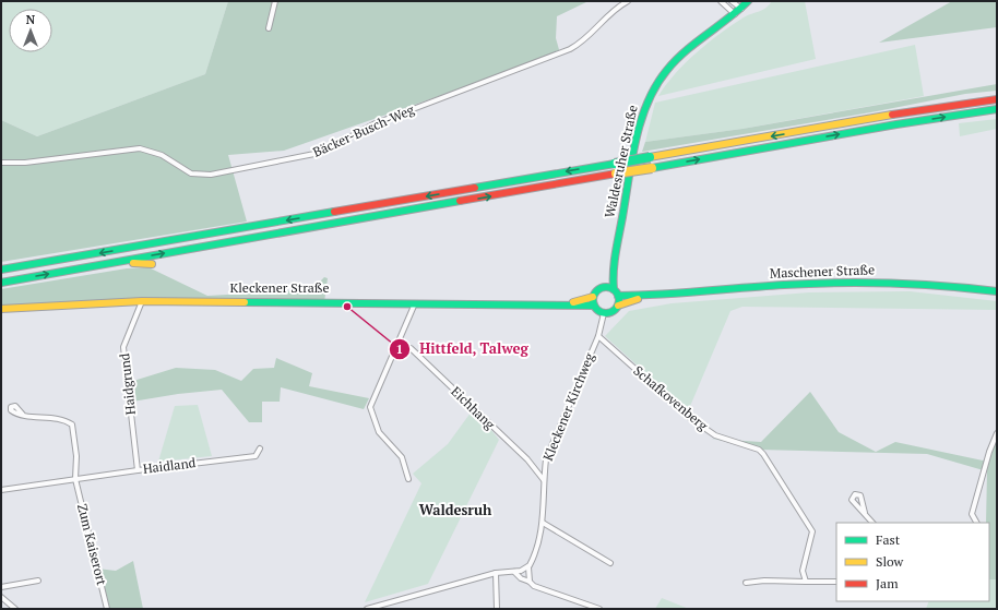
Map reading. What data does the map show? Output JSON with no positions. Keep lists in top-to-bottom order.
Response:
{
  "streets": {
    "main road": ["Waldesruher Straße", "Maschener Straße", "Kleckener Straße"],
    "street": [
      "Bäcker-Busch-Weg",
      "Haidgrund",
      "Schafkovenberg",
      "Kleckener Kirchweg",
      "Eichhang",
      "Haidland",
      "Zum Kaiserort"
    ]
  },
  "crossings": [
    ["Waldesruher Straße", "Maschener Straße"],
    ["Waldesruher Straße", "Kleckener Straße"],
    ["Waldesruher Straße", "Kleckener Kirchweg"],
    ["Maschener Straße", "Kleckener Straße"],
    ["Maschener Straße", "Kleckener Kirchweg"],
    ["Kleckener Straße", "Haidgrund"],
    ["Kleckener Straße", "Kleckener Kirchweg"],
    ["Haidgrund", "Haidland"],
    ["Schafkovenberg", "Kleckener Kirchweg"],
    ["Kleckener Kirchweg", "Eichhang"],
    ["Haidland", "Zum Kaiserort"]
  ],
  "districts": ["Waldesruh"],
  "places": ["Hittfeld, Talweg"],
  "legend": ["Fast", "Slow", "Jam"],
  "north": "top"
}
